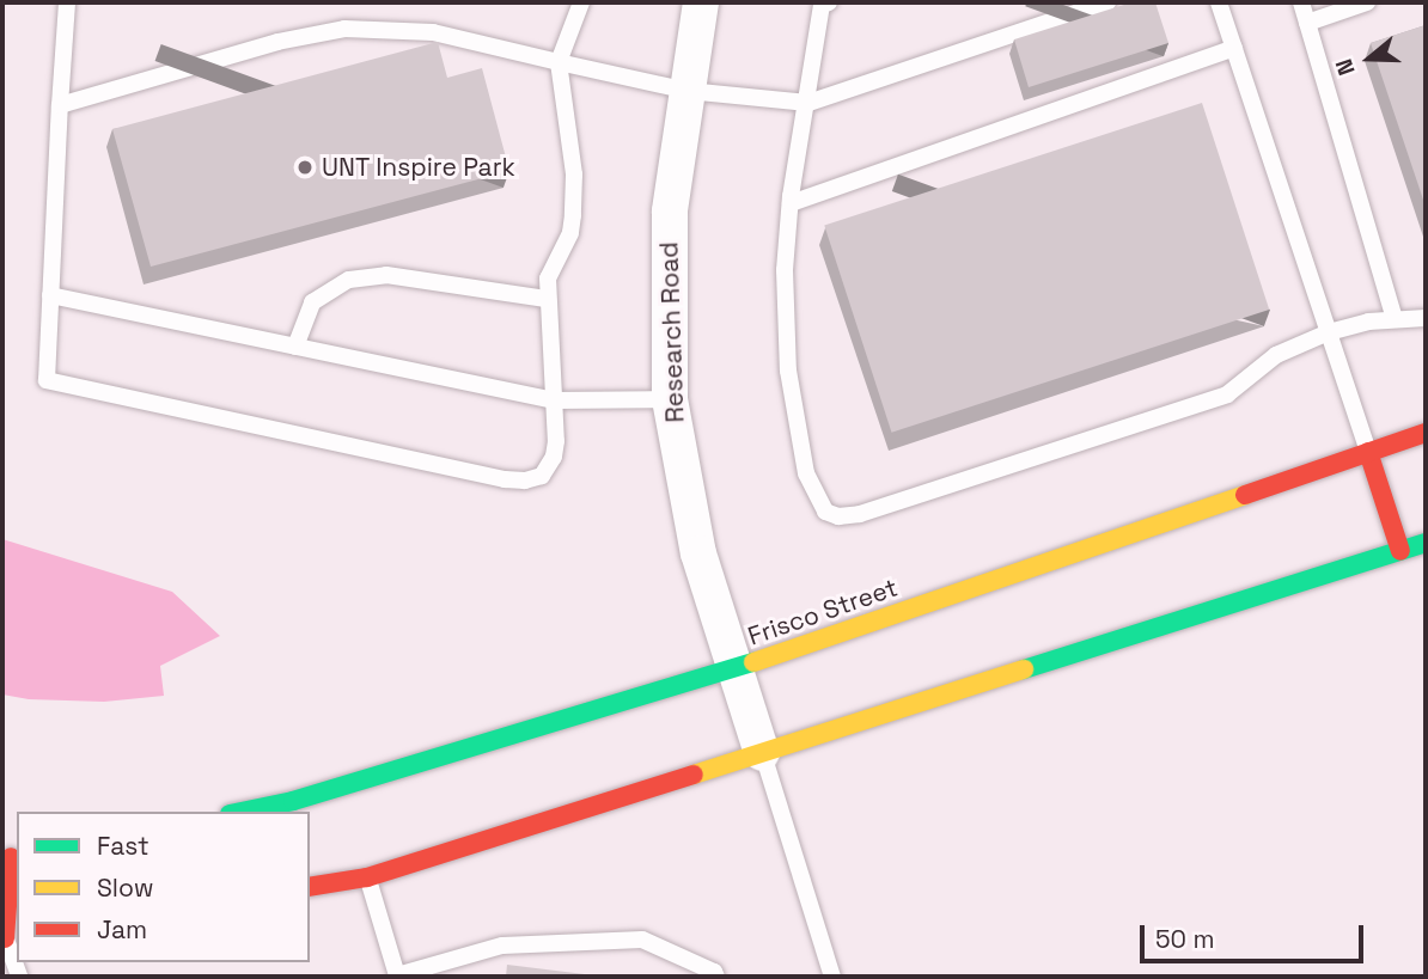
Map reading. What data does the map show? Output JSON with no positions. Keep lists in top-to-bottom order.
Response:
{
  "streets": {
    "street": ["Research Road", "Frisco Street"]
  },
  "crossings": [
    ["Research Road", "Frisco Street"]
  ],
  "places": ["UNT Inspire Park"],
  "legend": ["Fast", "Slow", "Jam"],
  "scale_bar": "50 m",
  "north": "left"
}
